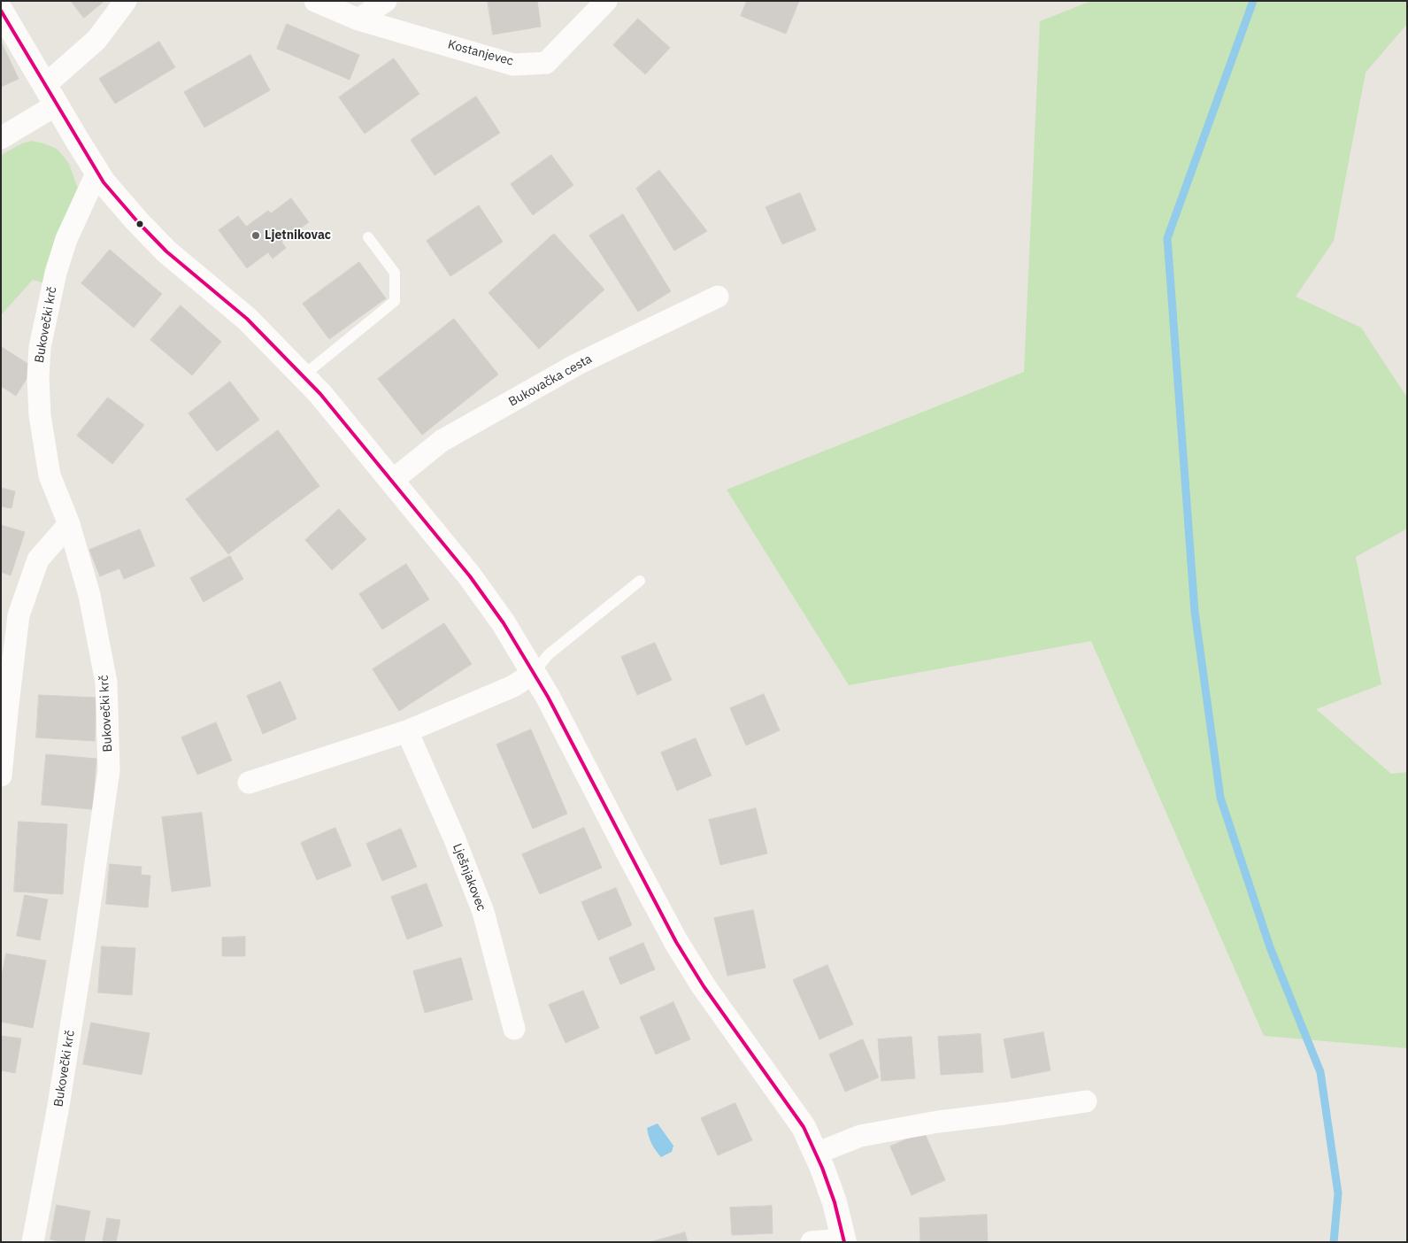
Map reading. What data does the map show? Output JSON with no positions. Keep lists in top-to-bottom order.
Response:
{
  "streets": {
    "street": [
      "Kostanjevec",
      "Bukovečki krč",
      "Bukovačka cesta",
      "Lješnjakovec"
    ]
  },
  "places": ["Ljetnikovac"]
}
